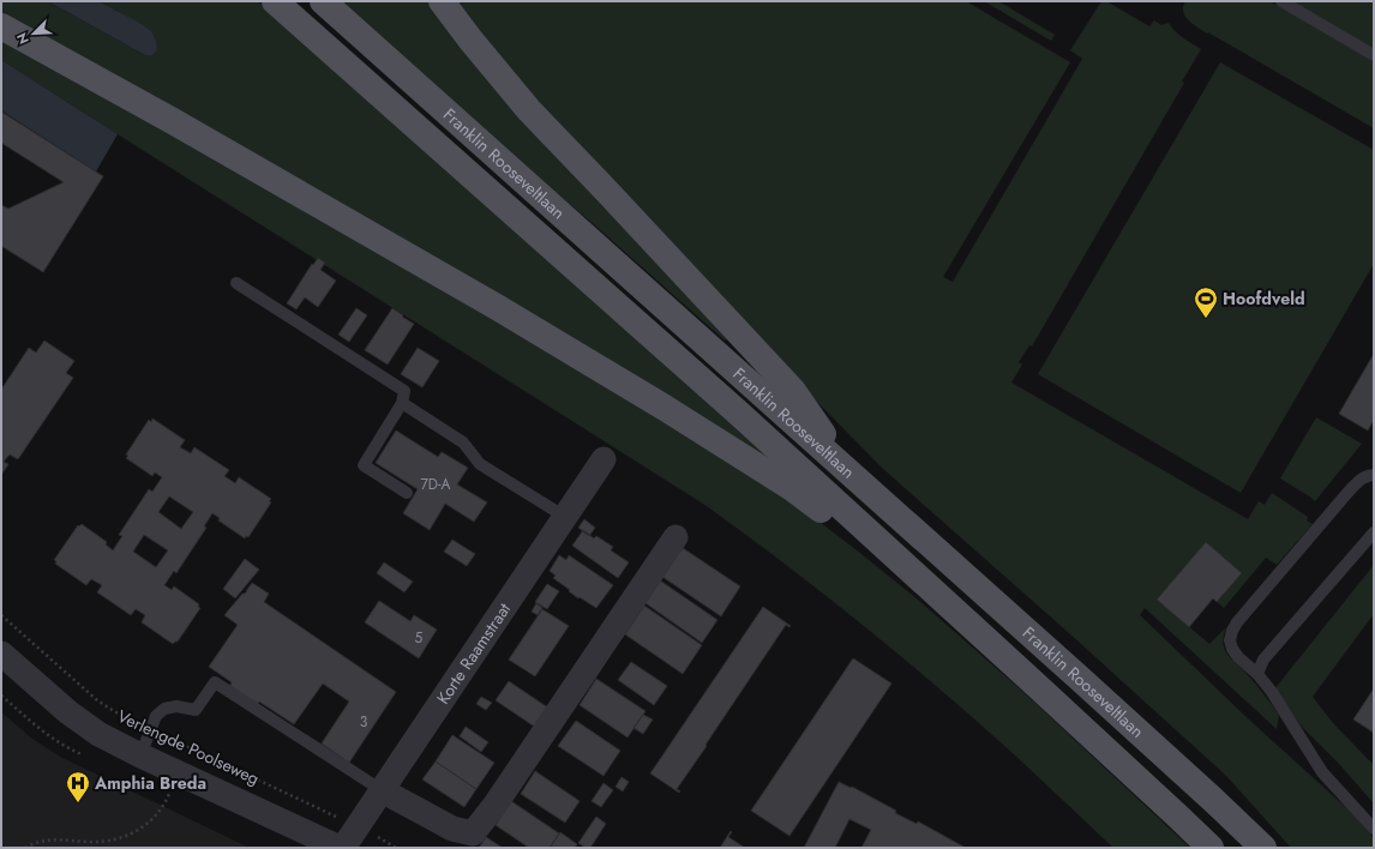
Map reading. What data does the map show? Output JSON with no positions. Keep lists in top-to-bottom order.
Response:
{
  "streets": {
    "main road": ["Franklin Rooseveltlaan"],
    "street": ["Korte Raamstraat", "Verlengde Poolseweg"]
  },
  "crossings": [
    ["Korte Raamstraat", "Verlengde Poolseweg"]
  ],
  "places": {
    "sports": ["Hoofdveld"],
    "hospital": ["Amphia Breda"]
  },
  "house_numbers": ["7D-A", "5", "3"],
  "north": "bottom left"
}
